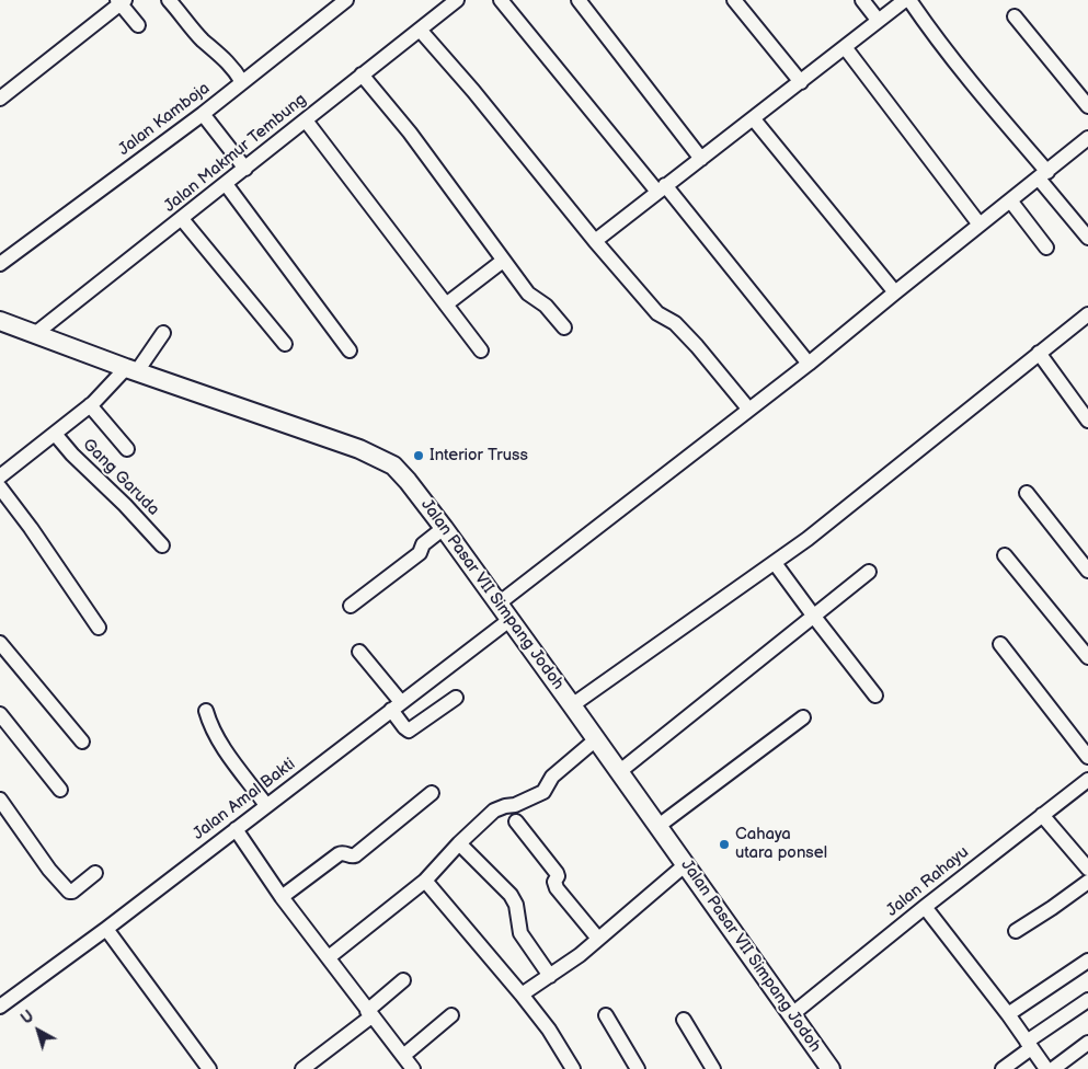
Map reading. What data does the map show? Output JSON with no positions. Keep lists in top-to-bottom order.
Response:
{
  "streets": {
    "main road": ["Jalan Pasar VII Simpang Jodoh"],
    "street": [
      "Jalan Kamboja",
      "Jalan Makmur Tembung",
      "Gang Garuda",
      "Jalan Amal Bakti",
      "Jalan Rahayu"
    ]
  },
  "crossings": [
    ["Jalan Makmur Tembung", "Jalan Pasar VII Simpang Jodoh"],
    ["Jalan Pasar VII Simpang Jodoh", "Jalan Amal Bakti"],
    ["Jalan Pasar VII Simpang Jodoh", "Jalan Rahayu"]
  ],
  "places": ["Interior Truss", "Cahaya utara ponsel"],
  "north": "top left"
}
